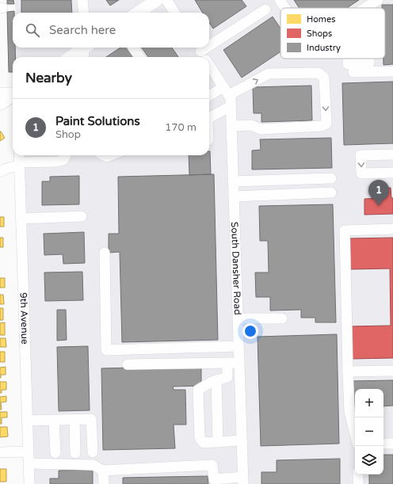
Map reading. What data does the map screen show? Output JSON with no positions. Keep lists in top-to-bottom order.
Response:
{
  "streets": {
    "street": ["South Dansher Road", "9th Avenue"]
  },
  "legend": ["Homes", "Shops", "Industry"],
  "page": {
    "search": "Search here",
    "heading": "Nearby",
    "list": [
      {
        "mark": "1",
        "name": "Paint Solutions",
        "note": "Shop",
        "value": "170 m"
      }
    ],
    "pins": "1",
    "map_buttons": ["+", "−"]
  }
}
